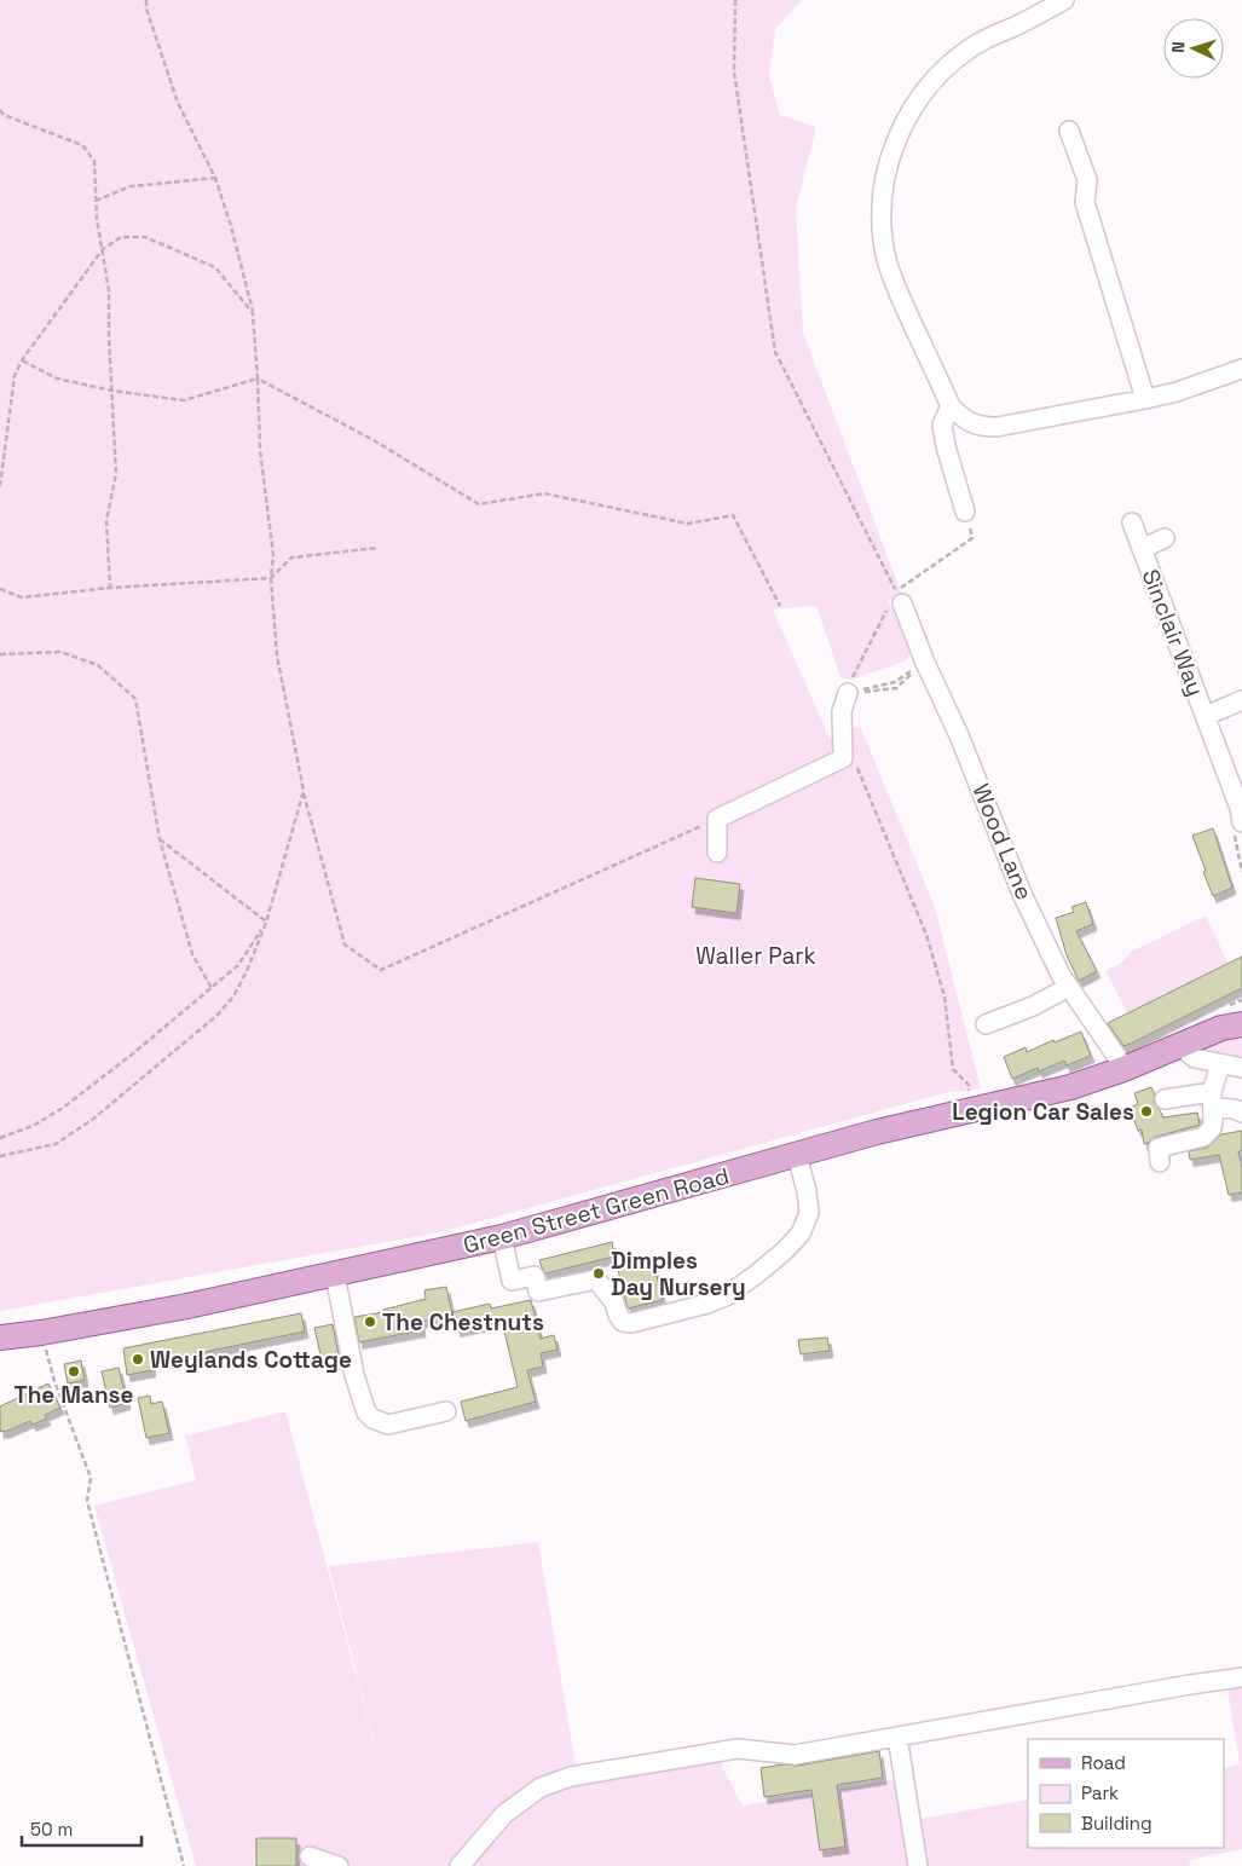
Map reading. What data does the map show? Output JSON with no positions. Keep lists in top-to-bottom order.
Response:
{
  "streets": {
    "main road": ["Green Street Green Road"],
    "street": ["Sinclair Way", "Wood Lane"]
  },
  "crossings": [
    ["Wood Lane", "Green Street Green Road"]
  ],
  "parks": ["Waller Park"],
  "places": [
    "Legion Car Sales",
    "Dimples Day Nursery",
    "The Chestnuts",
    "Weylands Cottage",
    "The Manse"
  ],
  "legend": ["Road", "Park", "Building"],
  "scale_bar": "50 m",
  "north": "left"
}
